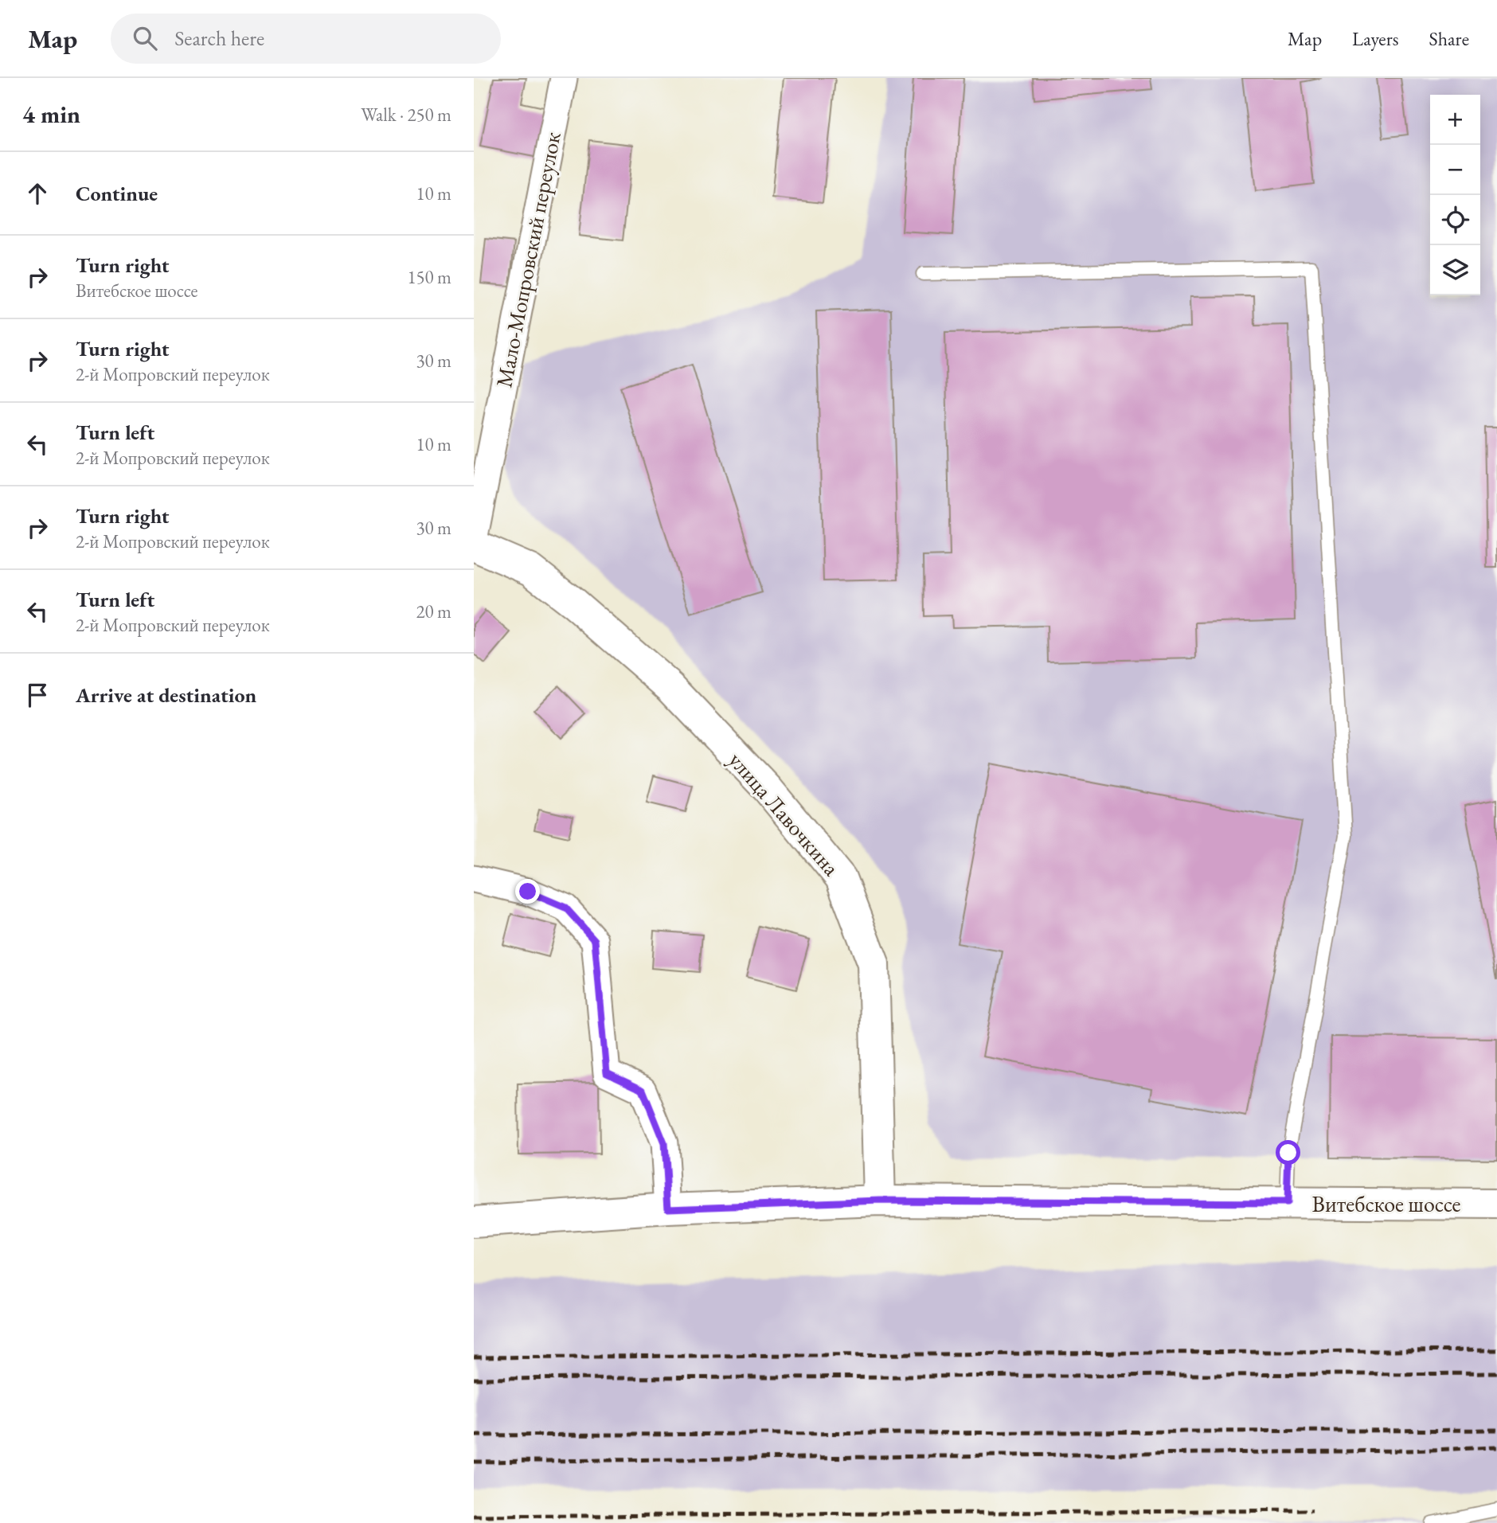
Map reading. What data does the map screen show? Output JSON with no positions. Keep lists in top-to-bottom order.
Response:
{
  "streets": {
    "main road": ["улица Лавочкина", "Витебское шоссе"],
    "street": ["Мало-Мопровский переулок"]
  },
  "crossings": [
    ["улица Лавочкина", "Витебское шоссе"]
  ],
  "page": {
    "header": "Map",
    "search": "Search here",
    "nav": ["Map", "Layers", "Share"],
    "heading": ["4 min", "Walk · 250 m"],
    "map_buttons": ["+", "−"],
    "list": [
      ["Continue", "10 m"],
      ["Turn right", "Витебское шоссе", "150 m"],
      ["Turn right", "2-й Мопровский переулок", "30 m"],
      ["Turn left", "2-й Мопровский переулок", "10 m"],
      ["Turn right", "2-й Мопровский переулок", "30 m"],
      ["Turn left", "2-й Мопровский переулок", "20 m"],
      "Arrive at destination"
    ]
  }
}
